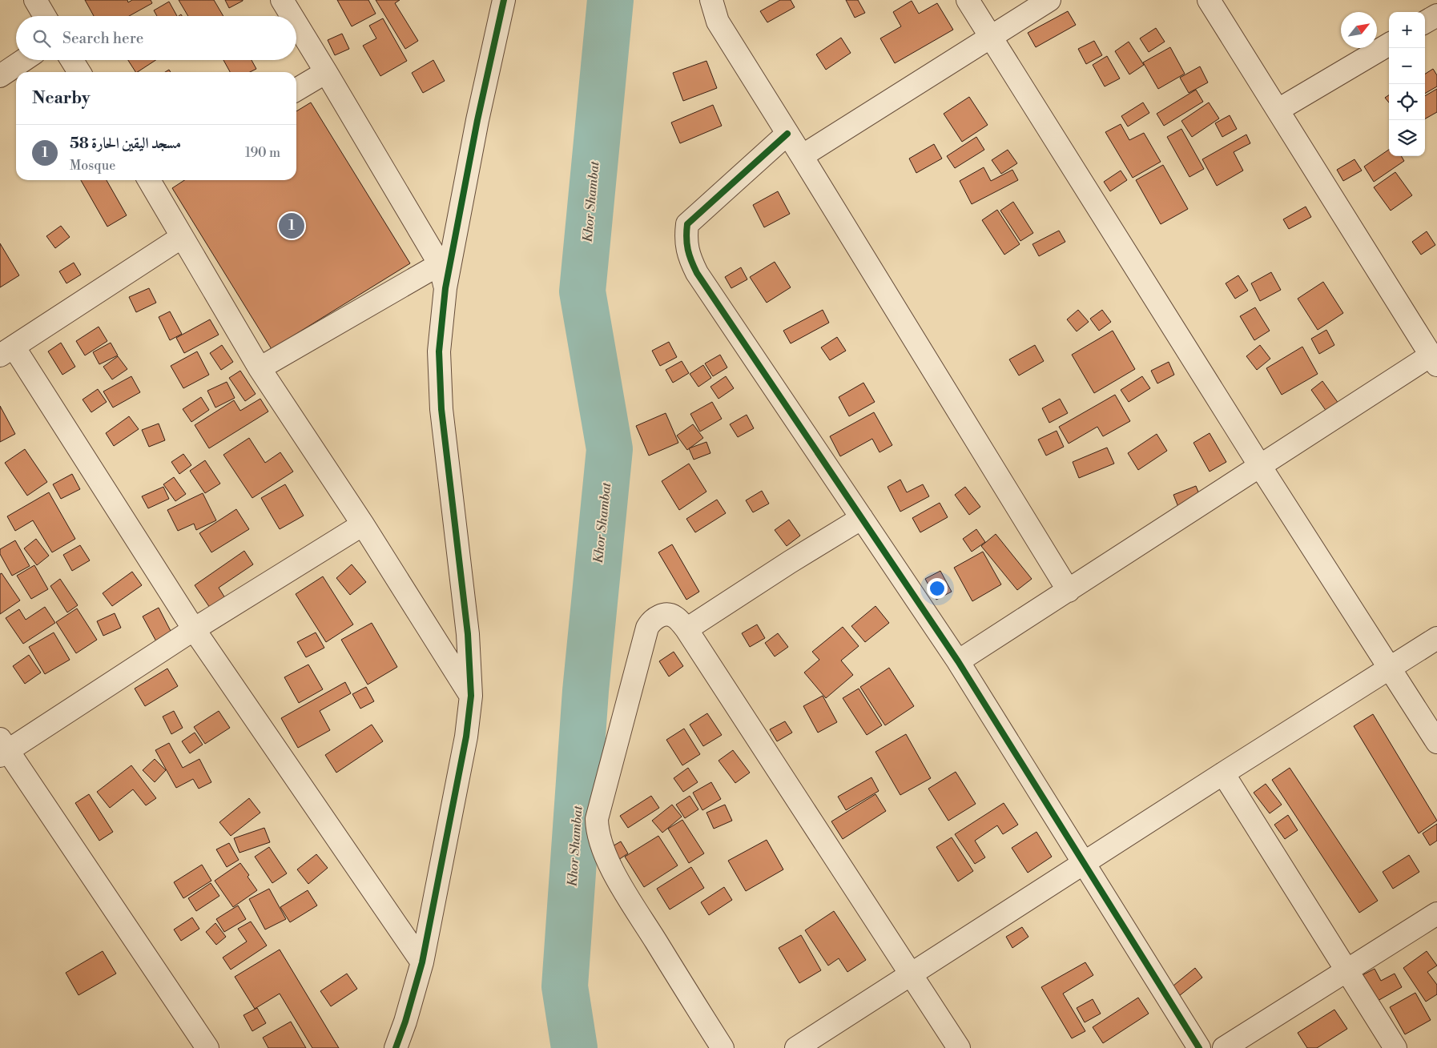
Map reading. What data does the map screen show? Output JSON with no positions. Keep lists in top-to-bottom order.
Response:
{
  "water": ["Khor Shambat"],
  "north": "top right",
  "page": {
    "map_buttons": ["+", "−"],
    "search": "Search here",
    "heading": "Nearby",
    "list": [
      {
        "mark": "1",
        "name": "مسجد اليقين الحارة 58",
        "note": "Mosque",
        "value": "190 m"
      }
    ],
    "pins": "1"
  }
}
